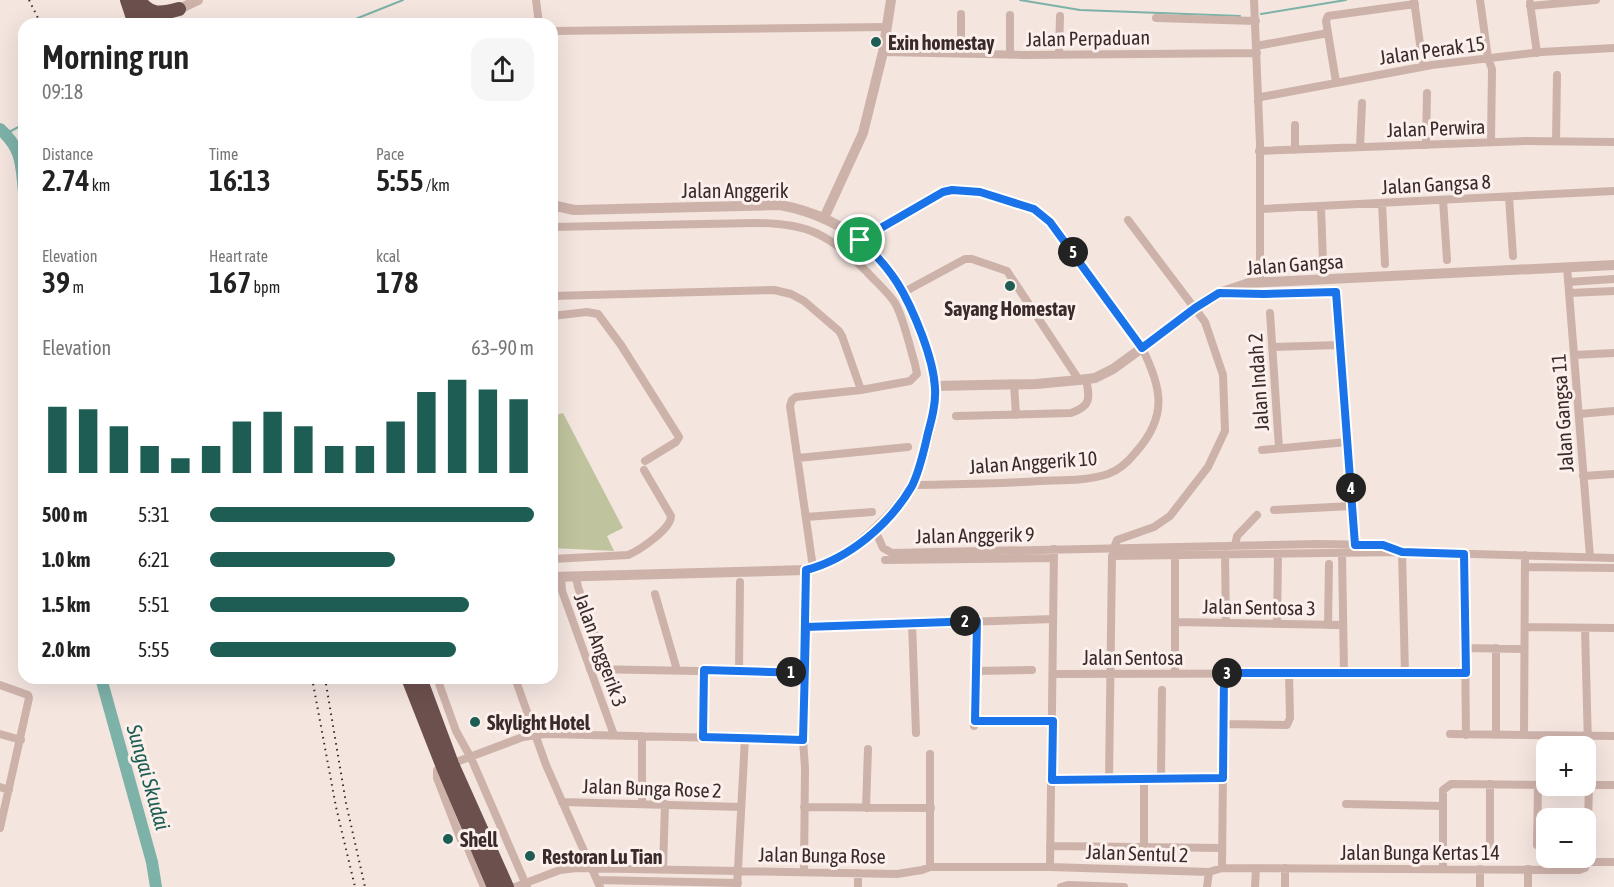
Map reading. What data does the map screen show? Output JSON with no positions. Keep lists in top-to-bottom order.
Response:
{
  "streets": {
    "street": [
      "Jalan Perpaduan",
      "Jalan Perak 15",
      "Jalan Perwira",
      "Jalan Gangsa 8",
      "Jalan Anggerik",
      "Jalan Gangsa",
      "Jalan Indah 2",
      "Jalan Gangsa 11",
      "Jalan Anggerik 10",
      "Jalan Anggerik 9",
      "Jalan Sentosa 3",
      "Jalan Anggerik 3",
      "Jalan Sentosa",
      "Jalan Bunga Rose 2",
      "Jalan Bunga Kertas 14",
      "Jalan Sentul 2",
      "Jalan Bunga Rose"
    ]
  },
  "crossings": [
    ["Jalan Anggerik", "Jalan Gangsa"],
    ["Jalan Anggerik", "Jalan Anggerik 10"],
    ["Jalan Anggerik", "Jalan Anggerik 9"],
    ["Jalan Gangsa", "Jalan Gangsa 11"],
    ["Jalan Gangsa", "Jalan Anggerik 10"],
    ["Jalan Bunga Kertas 14", "Jalan Sentul 2"],
    ["Jalan Sentul 2", "Jalan Bunga Rose"]
  ],
  "water": ["Sungai Skudai"],
  "places": [
    "Exin homestay",
    "Sayang Homestay",
    "Skylight Hotel",
    "Shell",
    "Restoran Lu Tian"
  ],
  "page": {
    "heading": ["Morning run", "09:18"],
    "stats": [
      ["Distance", "2.74 km"],
      ["Time", "16:13"],
      ["Pace", "5:55 /km"],
      ["Elevation", "39 m"],
      ["Heart rate", "167 bpm"],
      ["kcal", "178"]
    ],
    "pins": [
      "5",
      "4",
      "2",
      "1",
      "3"
    ],
    "chart": ["Elevation", "63–90 m"],
    "list": [
      {
        "name": "500 m",
        "note": "5:31"
      },
      {
        "name": "1.0 km",
        "note": "6:21"
      },
      {
        "name": "1.5 km",
        "note": "5:51"
      },
      {
        "name": "2.0 km",
        "note": "5:55"
      }
    ],
    "map_buttons": ["+", "−"]
  }
}
